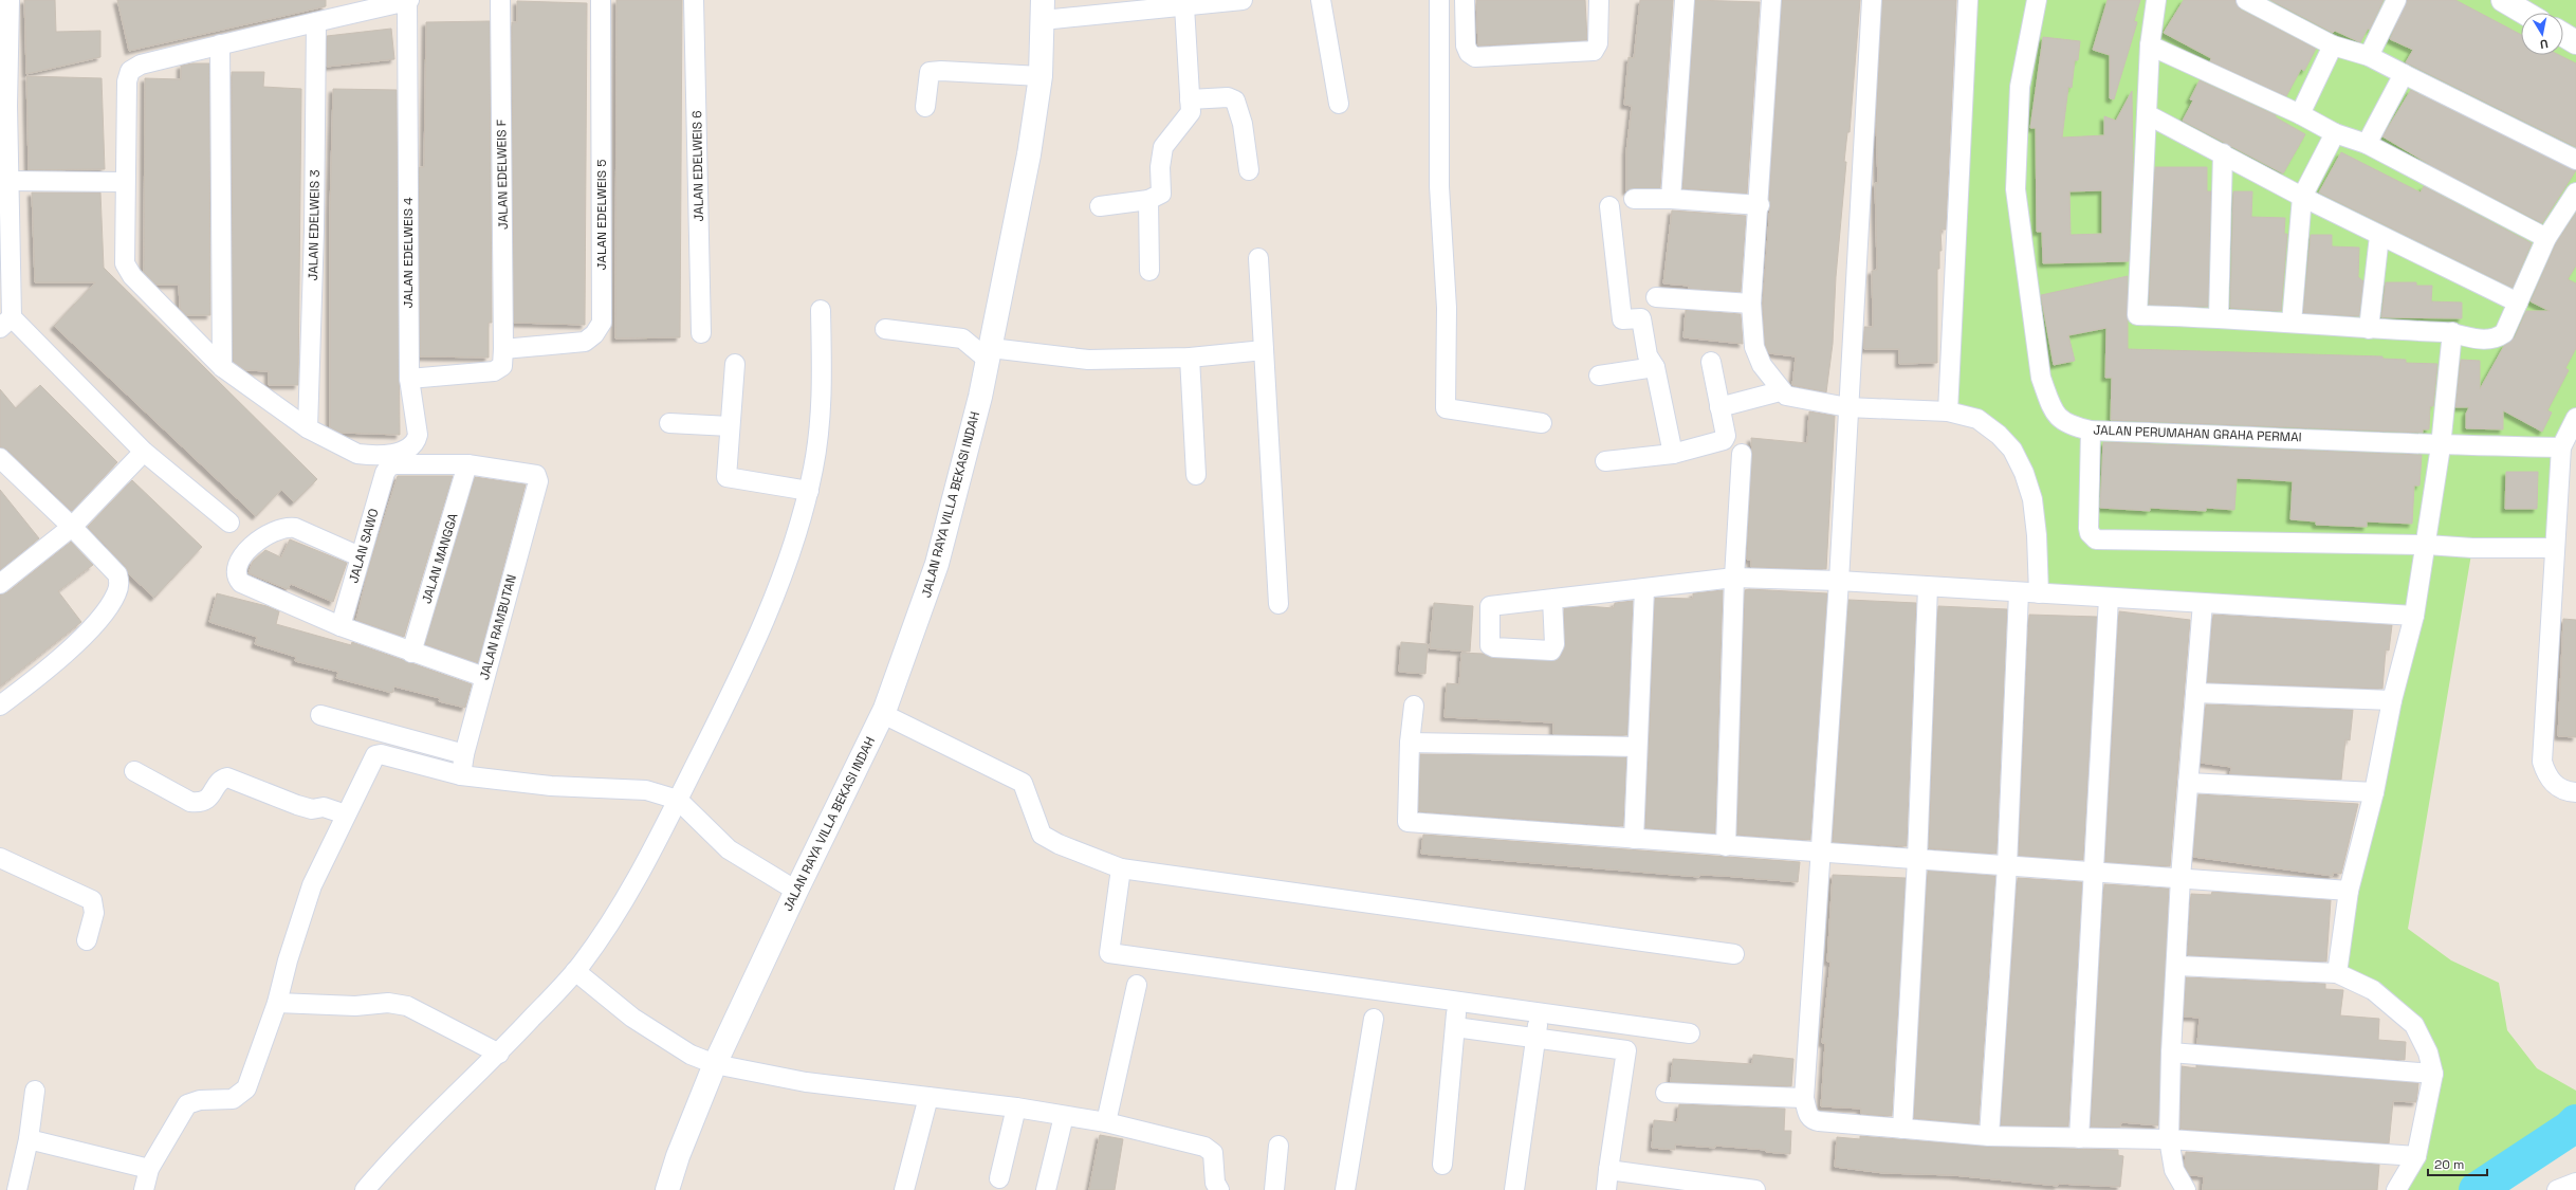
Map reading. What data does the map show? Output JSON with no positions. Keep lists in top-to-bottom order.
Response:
{
  "streets": {
    "main road": ["JALAN RAYA VILLA BEKASI INDAH"],
    "street": [
      "JALAN EDELWEIS 6",
      "JALAN EDELWEIS F",
      "JALAN EDELWEIS 5",
      "JALAN EDELWEIS 3",
      "JALAN EDELWEIS 4",
      "JALAN PERUMAHAN GRAHA PERMAI",
      "JALAN SAWO",
      "JALAN MANGGA",
      "JALAN RAMBUTAN"
    ]
  },
  "crossings": [
    ["JALAN EDELWEIS F", "JALAN EDELWEIS 5"],
    ["JALAN EDELWEIS F", "JALAN EDELWEIS 4"],
    ["JALAN EDELWEIS 3", "JALAN EDELWEIS 4"],
    ["JALAN SAWO", "JALAN MANGGA"],
    ["JALAN SAWO", "JALAN RAMBUTAN"],
    ["JALAN MANGGA", "JALAN RAMBUTAN"]
  ],
  "scale_bar": "20 m",
  "north": "bottom"
}
